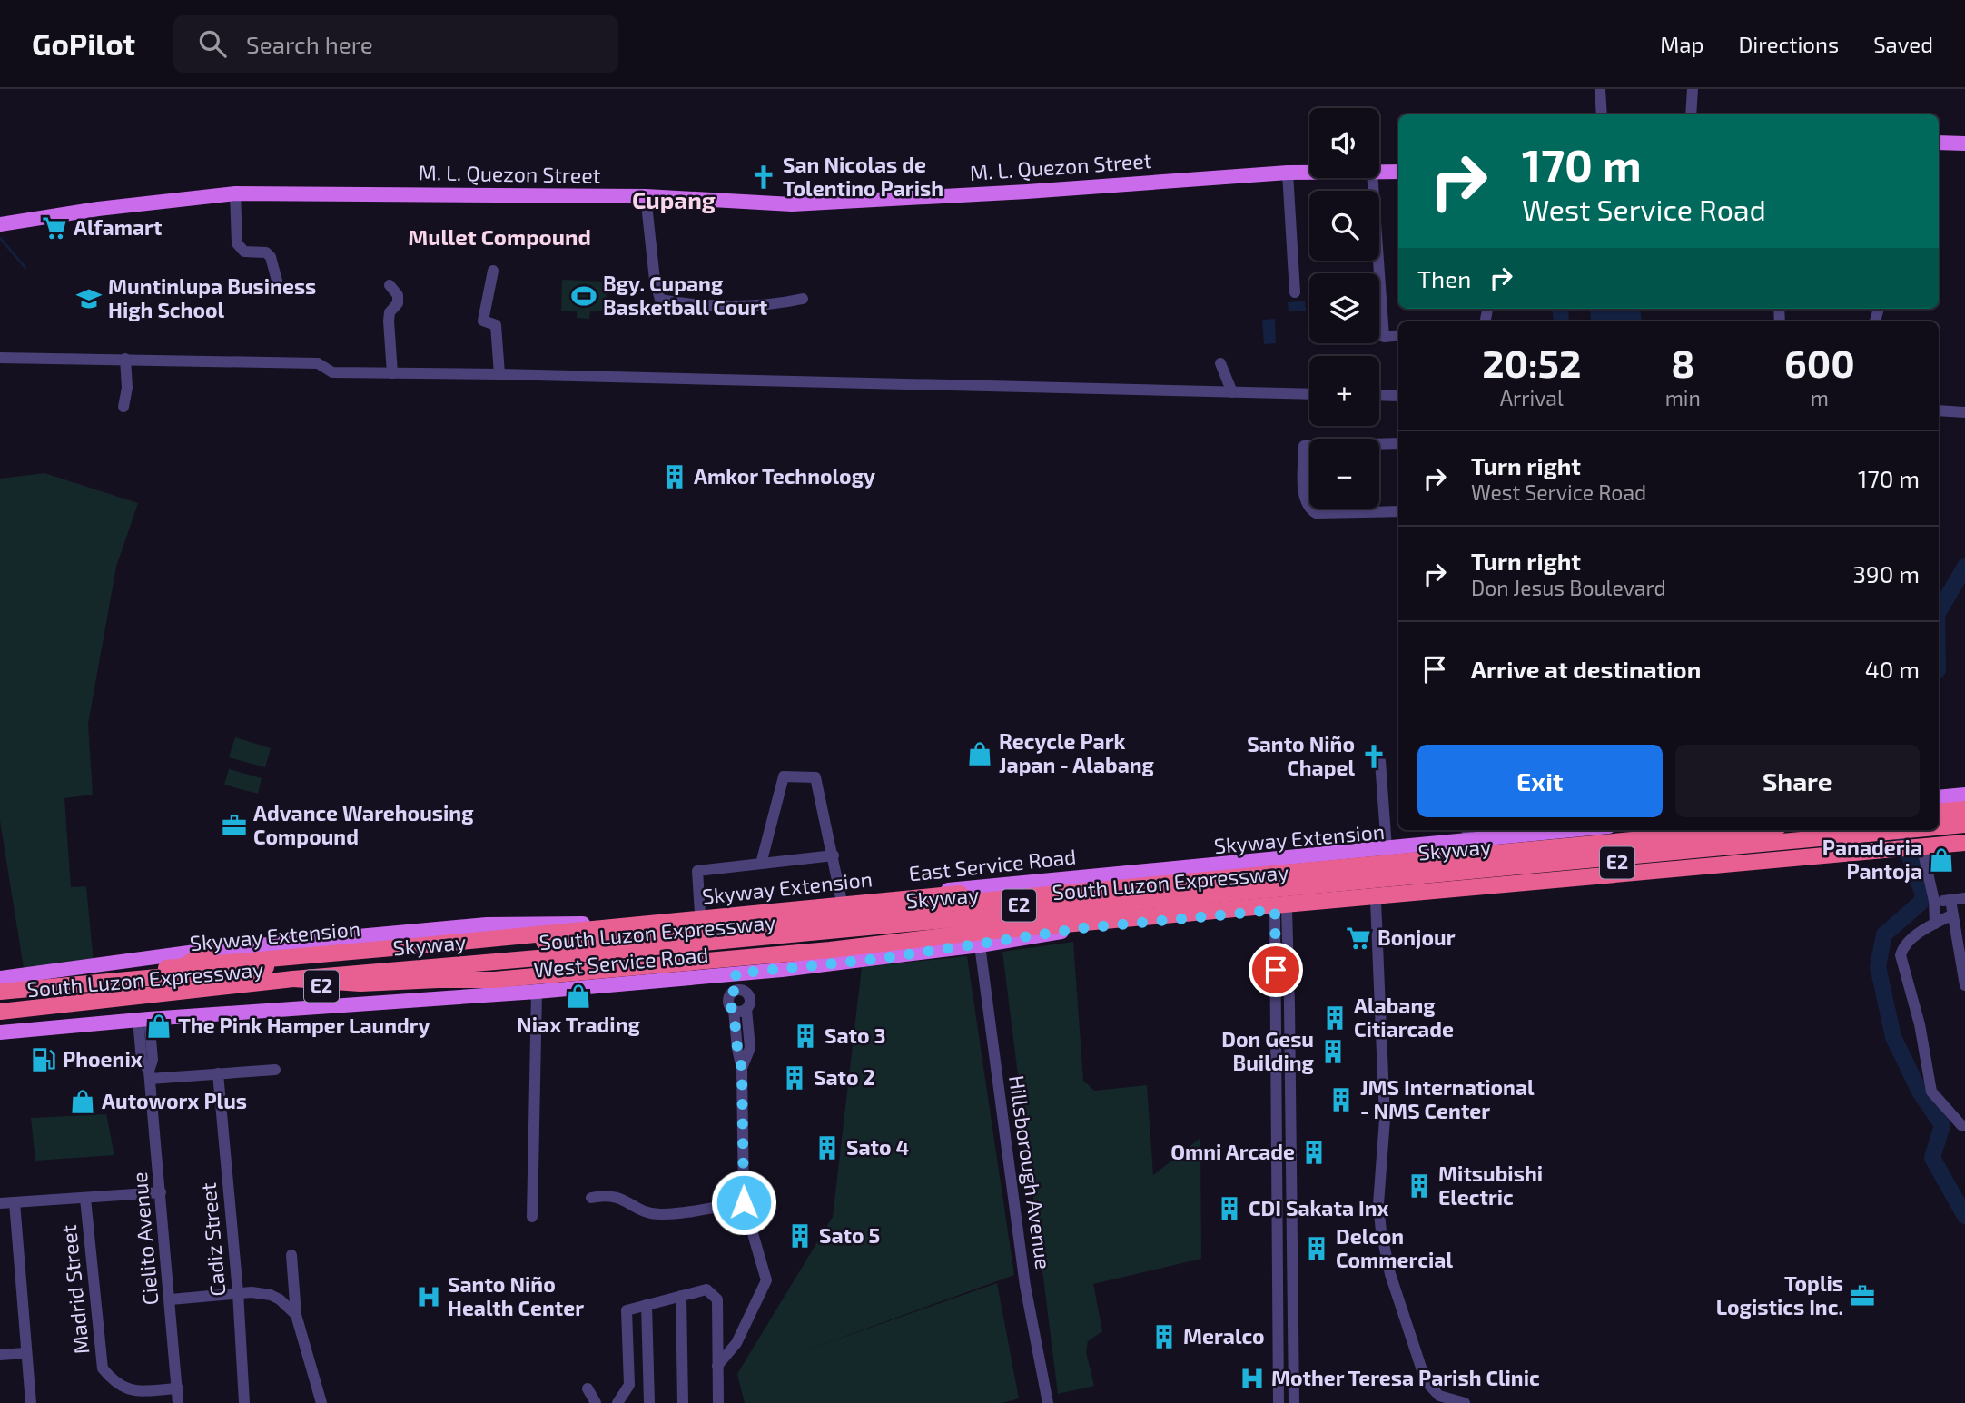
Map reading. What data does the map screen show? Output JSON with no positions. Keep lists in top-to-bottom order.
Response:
{
  "streets": {
    "highway": [
      "Skyway Extension",
      "Skyway",
      "E2",
      "South Luzon Expressway"
    ],
    "main road": ["M. L. Quezon Street", "East Service Road", "West Service Road"],
    "street": [
      "Hillsborough Avenue",
      "Cielito Avenue",
      "Cadiz Street",
      "Madrid Street"
    ]
  },
  "crossings": [
    ["Skyway Extension", "E2"],
    ["Skyway Extension", "South Luzon Expressway"],
    ["Skyway", "E2"],
    ["Skyway", "South Luzon Expressway"],
    ["E2", "South Luzon Expressway"],
    ["E2", "West Service Road"],
    ["South Luzon Expressway", "West Service Road"],
    ["West Service Road", "Hillsborough Avenue"],
    ["West Service Road", "Cielito Avenue"],
    ["Cielito Avenue", "Madrid Street"]
  ],
  "districts": ["Cupang", "Mullet Compound"],
  "places": {
    "church": ["San Nicolas de Tolentino Parish", "Santo Niño Chapel"],
    "supermarket": ["Alfamart", "Bonjour"],
    "sports": ["Bgy. Cupang Basketball Court"],
    "school or university": ["Muntinlupa Business High School"],
    "building": [
      "Amkor Technology",
      "Alabang Citiarcade",
      "Sato 3",
      "Don Gesu Building",
      "Sato 2",
      "JMS International - NMS Center",
      "Sato 4",
      "Omni Arcade",
      "Mitsubishi Electric",
      "CDI Sakata Inx",
      "Sato 5",
      "Delcon Commercial",
      "Meralco"
    ],
    "shop": [
      "Recycle Park Japan - Alabang",
      "Panaderia Pantoja",
      "Niax Trading",
      "The Pink Hamper Laundry",
      "Autoworx Plus"
    ],
    "office": ["Advance Warehousing Compound", "Toplis Logistics Inc."],
    "fuel station": ["Phoenix"],
    "hospital": ["Santo Niño Health Center", "Mother Teresa Parish Clinic"]
  },
  "page": {
    "header": "GoPilot",
    "search": "Search here",
    "nav": ["Map", "Directions", "Saved"],
    "map_buttons": ["+", "−"],
    "turn": ["170 m", "West Service Road"],
    "then": "Then",
    "eta": [
      "20:52",
      "Arrival",
      "8",
      "min",
      "600",
      "m"
    ],
    "list": [
      {
        "name": "Turn right",
        "note": "West Service Road",
        "value": "170 m"
      },
      {
        "name": "Turn right",
        "note": "Don Jesus Boulevard",
        "value": "390 m"
      },
      {
        "name": "Arrive at destination",
        "value": "40 m"
      }
    ],
    "buttons": ["Exit", "Share"]
  }
}
